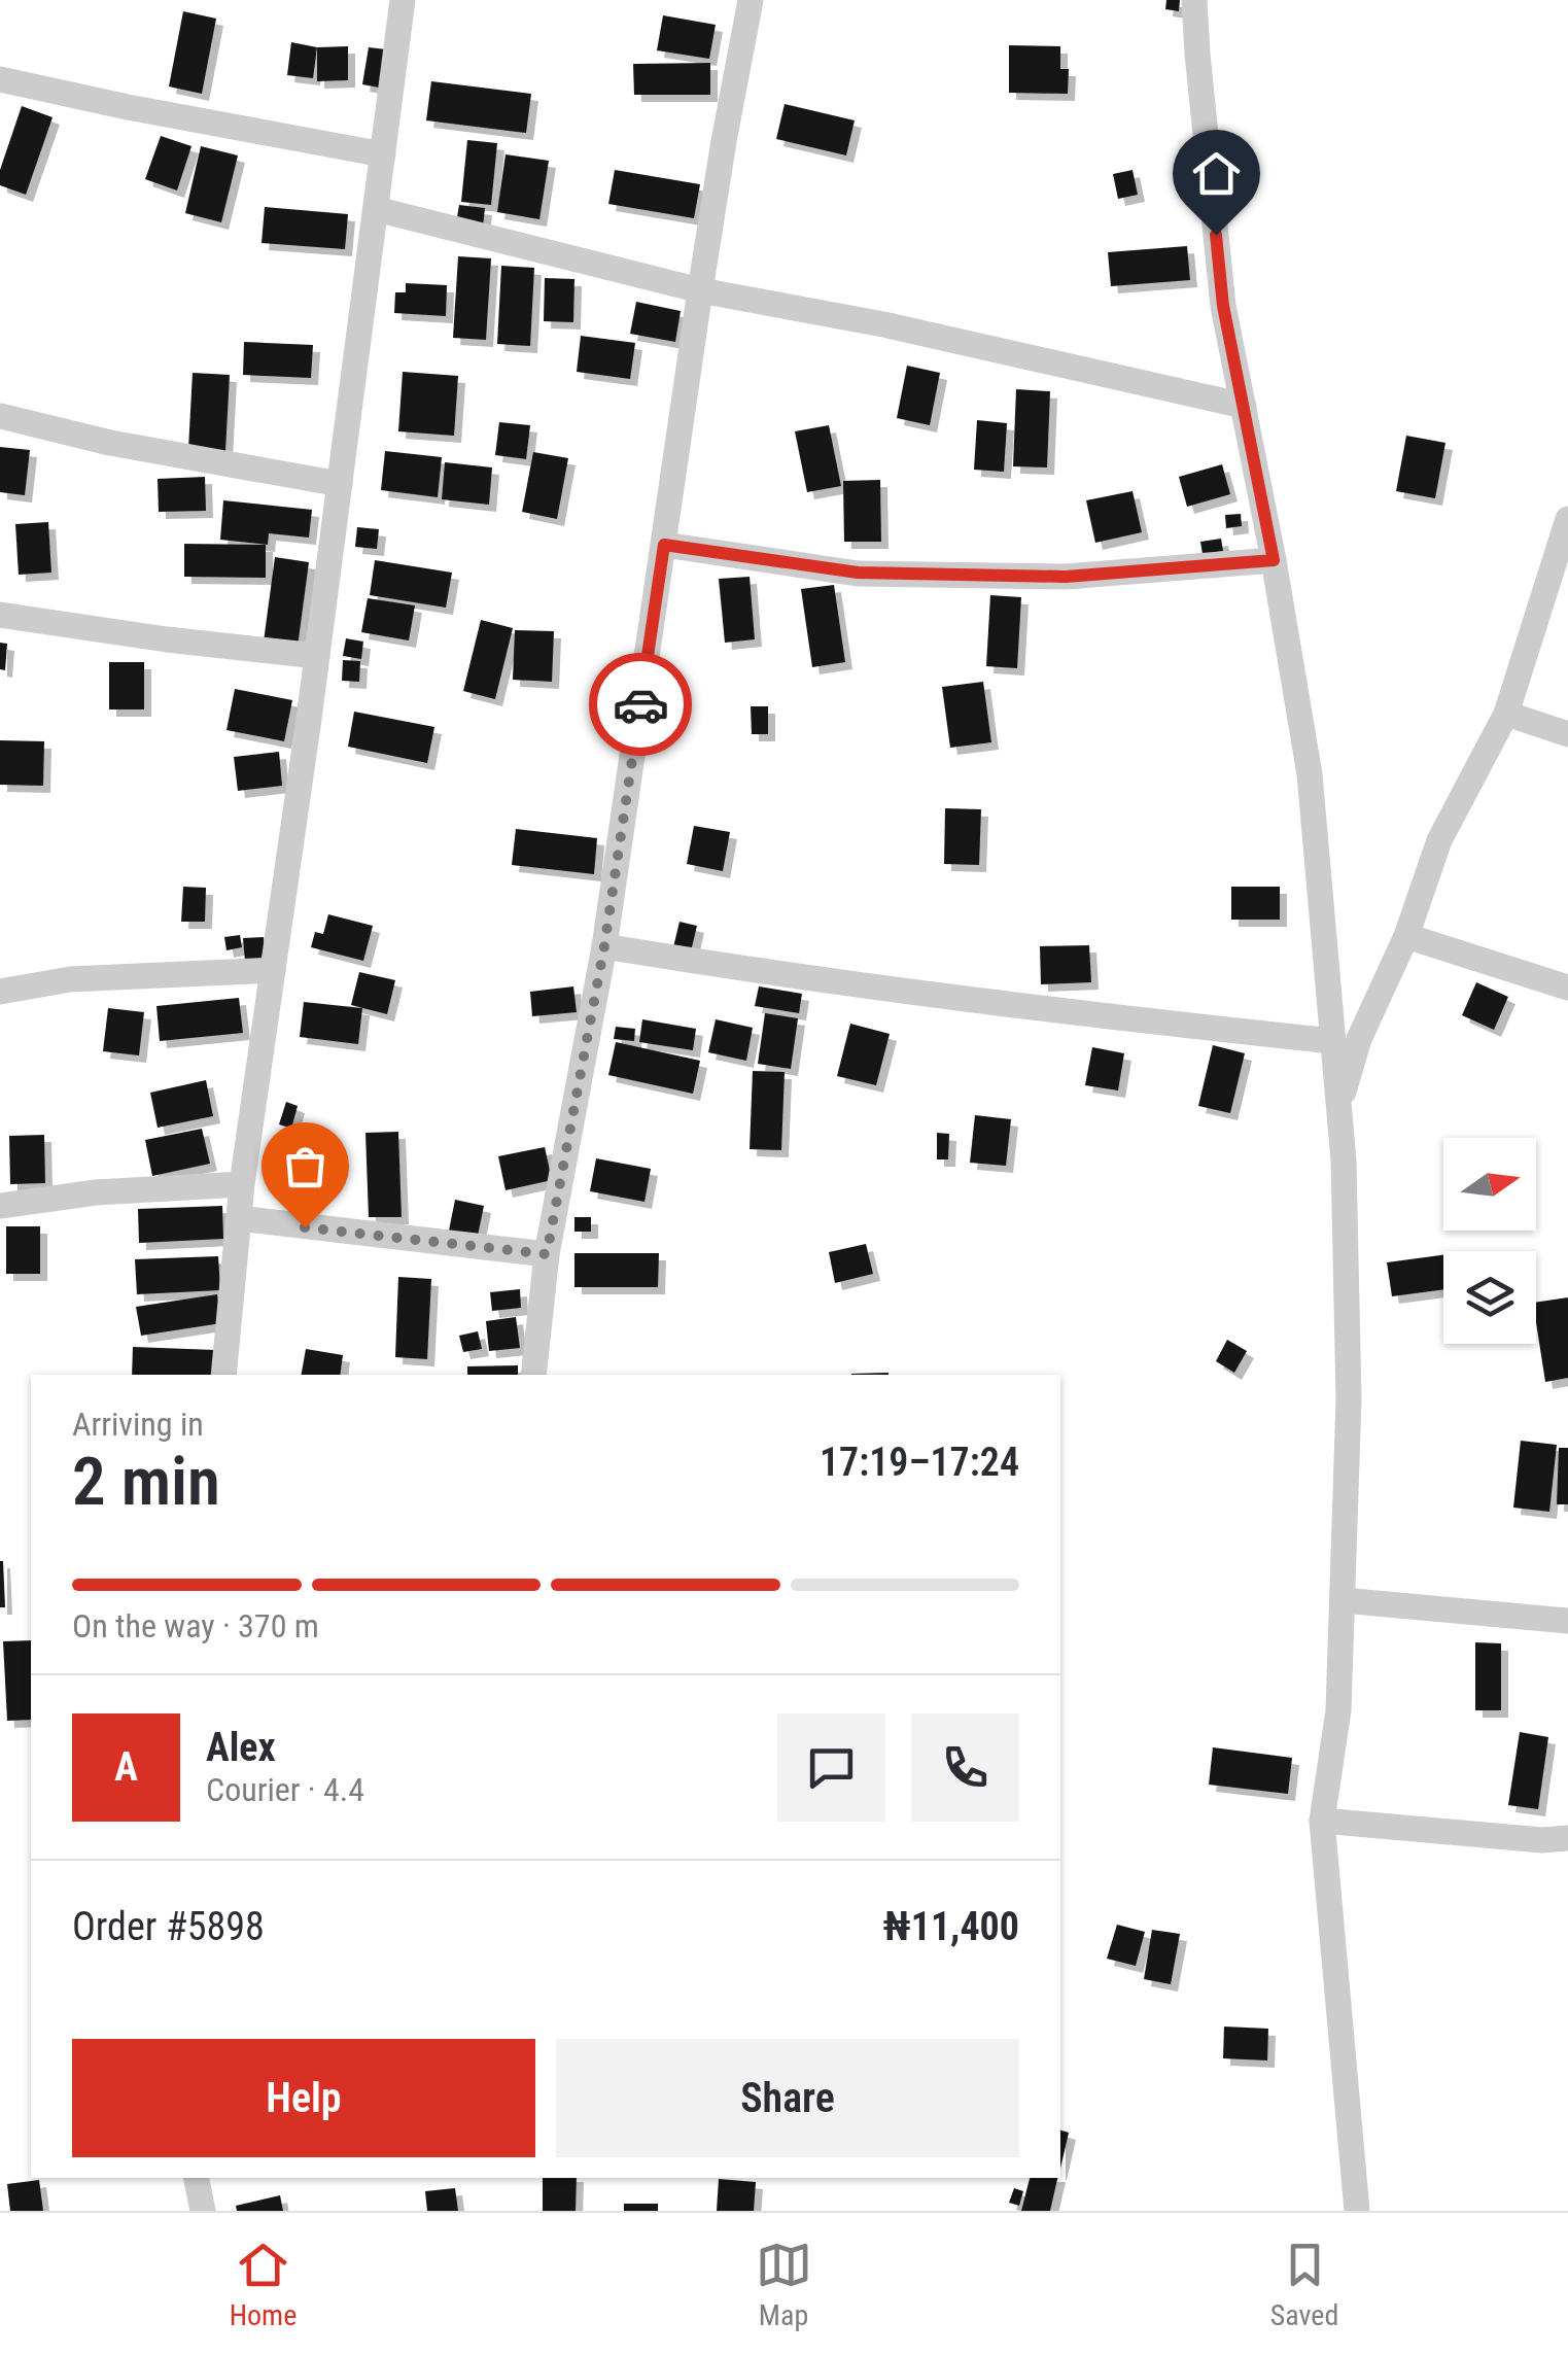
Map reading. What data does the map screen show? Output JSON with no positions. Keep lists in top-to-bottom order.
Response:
{
  "north": "right",
  "page": {
    "heading": ["2 min", "Arriving in", "17:19–17:24"],
    "panel": [
      "Alex",
      "Courier · 4.4",
      "Order #5898",
      "₦11,400"
    ],
    "bar": "On the way · 370 m",
    "round": "A",
    "buttons": ["Help", "Share"],
    "tabs": ["Home", "Map", "Saved"]
  }
}
